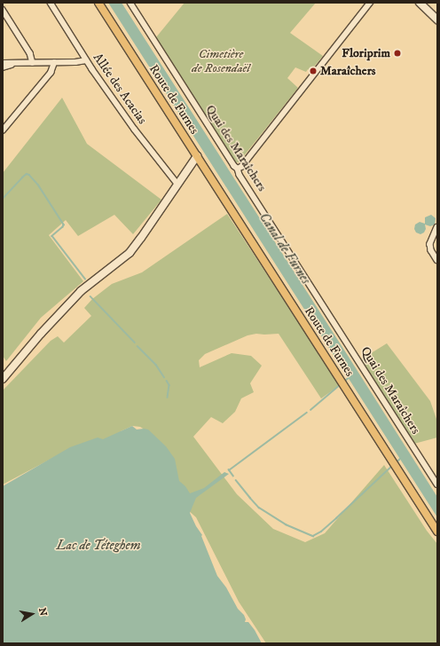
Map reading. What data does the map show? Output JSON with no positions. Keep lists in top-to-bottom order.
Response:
{
  "streets": {
    "main road": ["Route de Furnes"],
    "street": ["Allée des Acacias", "Quai des Maraîchers"]
  },
  "water": ["Canal de Furnes", "Lac de Téteghem"],
  "parks": ["Cimetière de Rosendaël"],
  "places": ["Floriprim", "Maraîchers"],
  "north": "right"
}
